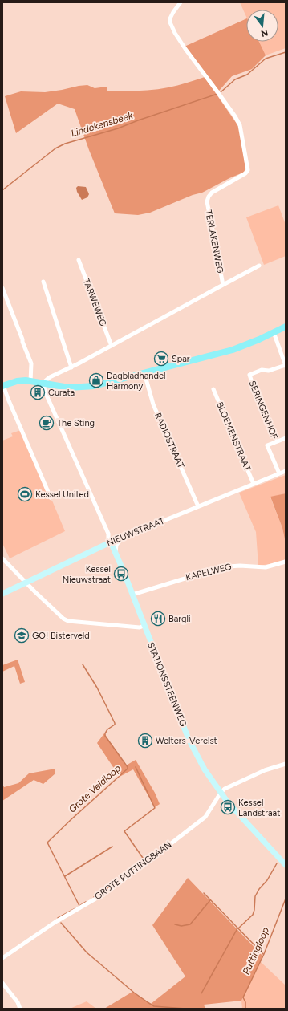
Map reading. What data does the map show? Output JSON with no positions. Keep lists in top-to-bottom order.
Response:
{
  "streets": {
    "street": [
      "TERLAKENWEG",
      "TARWEWEG",
      "SERINGENHOF",
      "BLOEMENSTRAAT",
      "RADIOSTRAAT",
      "NIEUWSTRAAT",
      "KAPELWEG",
      "STATIONSSTEENWEG",
      "GROTE PUTTINGBAAN"
    ]
  },
  "crossings": [
    ["TERLAKENWEG", "TARWEWEG"],
    ["TERLAKENWEG", "STATIONSSTEENWEG"],
    ["SERINGENHOF", "NIEUWSTRAAT"],
    ["BLOEMENSTRAAT", "NIEUWSTRAAT"],
    ["RADIOSTRAAT", "NIEUWSTRAAT"],
    ["NIEUWSTRAAT", "STATIONSSTEENWEG"],
    ["KAPELWEG", "STATIONSSTEENWEG"],
    ["STATIONSSTEENWEG", "GROTE PUTTINGBAAN"]
  ],
  "water": ["Lindekensbeek", "Grote Veldloop", "Puttingloop"],
  "places": {
    "supermarket": ["Spar"],
    "shop": ["Dagbladhandel Harmony"],
    "building": ["Curata", "Welters-Verelst"],
    "cafe": ["The Sting"],
    "sports": ["Kessel United"],
    "bus stop": ["Kessel Nieuwstraat", "Kessel Landstraat"],
    "restaurant": ["Bargli"],
    "school or university": ["GO! Bisterveld"]
  },
  "north": "bottom"
}
